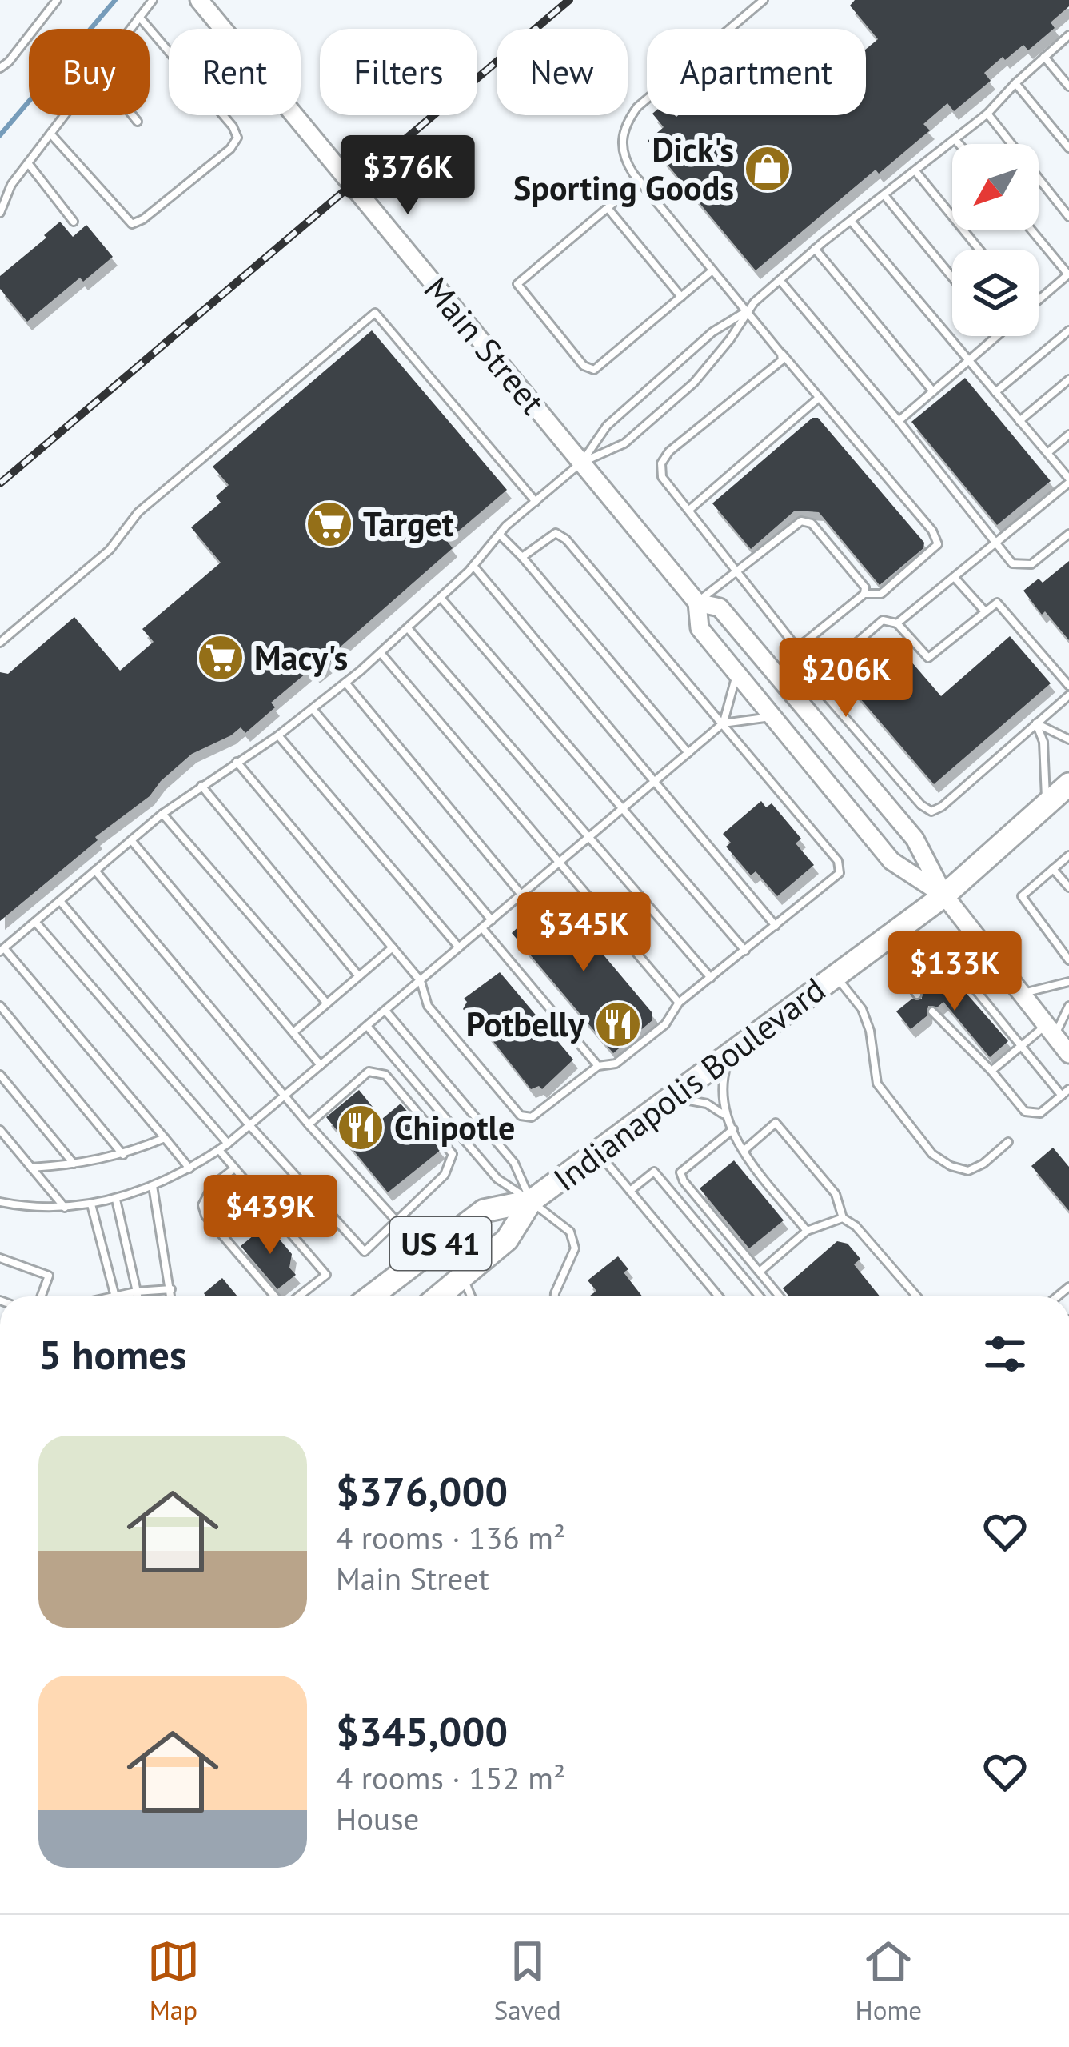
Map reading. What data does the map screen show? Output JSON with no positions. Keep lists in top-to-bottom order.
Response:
{
  "streets": {
    "highway": ["Indianapolis Boulevard", "US 41"],
    "street": ["Main Street"]
  },
  "crossings": [
    ["Main Street", "Indianapolis Boulevard"]
  ],
  "places": {
    "shop": ["Dick's Sporting Goods"],
    "supermarket": ["Target", "Macy's"],
    "restaurant": ["Potbelly", "Chipotle"]
  },
  "north": "bottom left",
  "page": {
    "chip": [
      "Buy",
      "Rent",
      "Filters",
      "New",
      "Apartment"
    ],
    "price": [
      "$376K",
      "$206K",
      "$345K",
      "$133K",
      "$439K"
    ],
    "heading": "5 homes",
    "list": [
      {
        "name": "$376,000",
        "note": "4 rooms · 136 m² · Main Street"
      },
      {
        "name": "$345,000",
        "note": "4 rooms · 152 m² · House"
      }
    ],
    "tabs": ["Map", "Saved", "Home"]
  }
}
